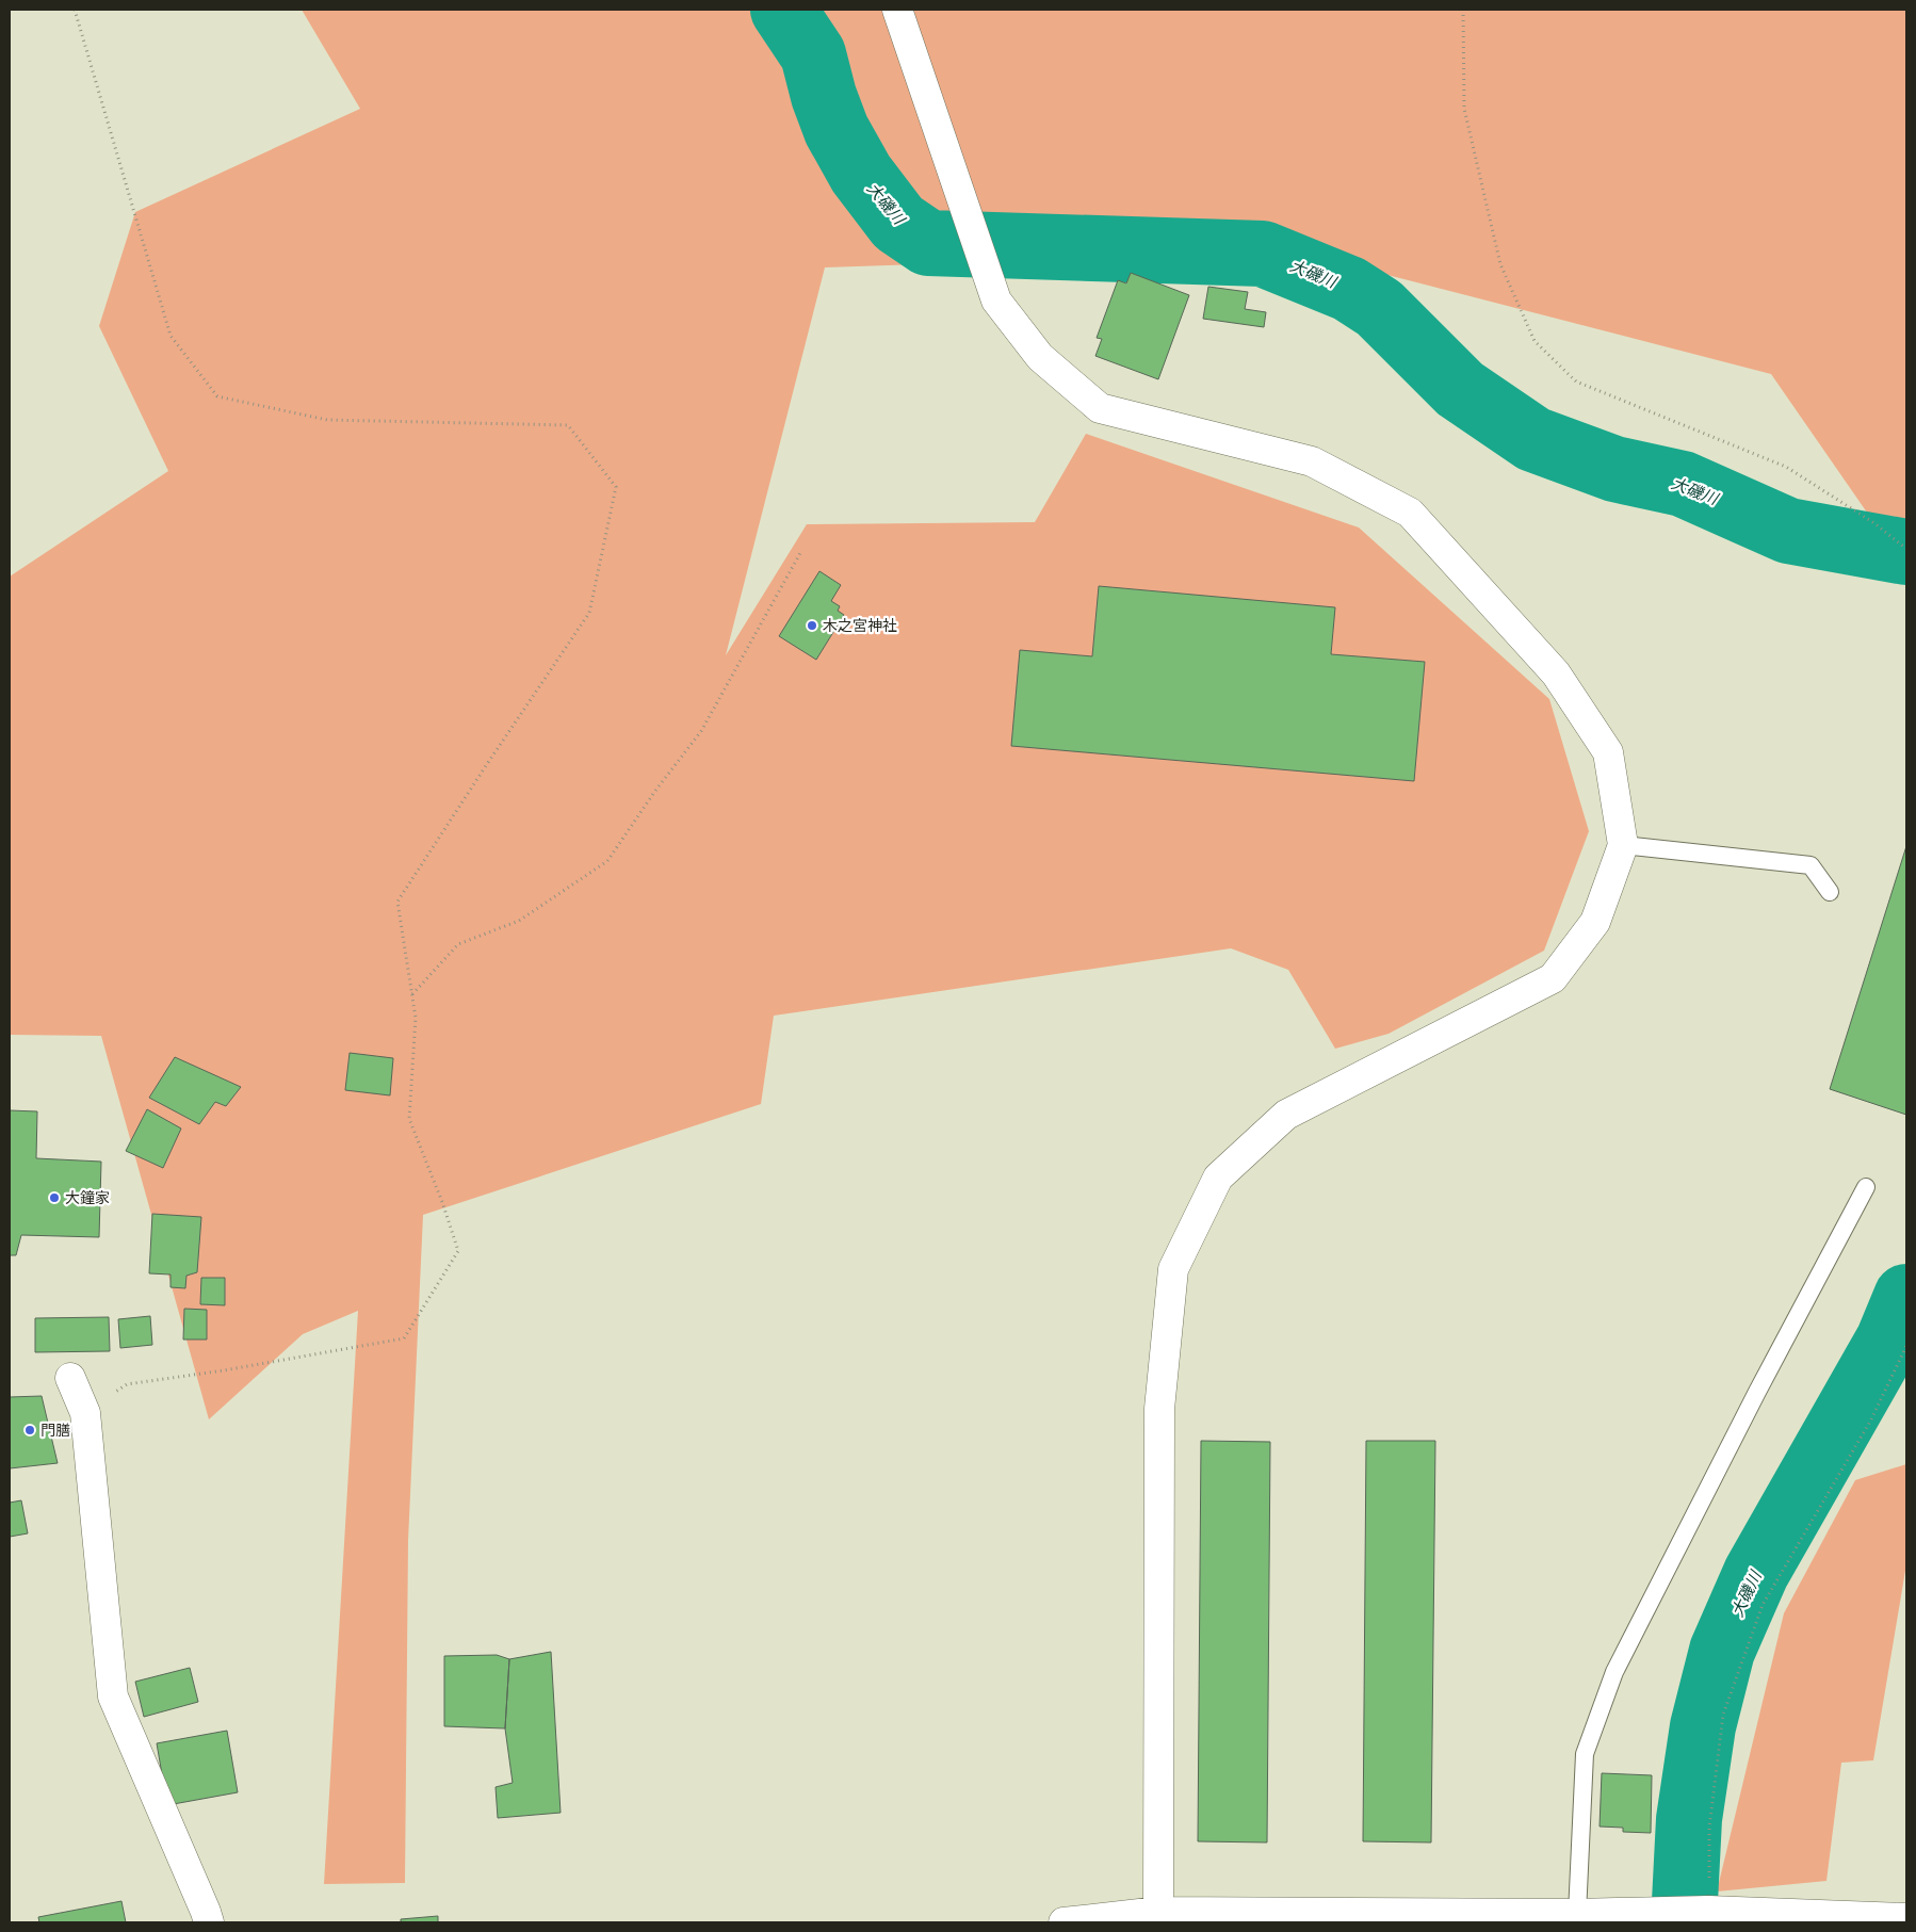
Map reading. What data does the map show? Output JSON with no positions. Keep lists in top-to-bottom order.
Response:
{
  "water": ["大磯川"],
  "places": ["木之宮神社", "大鐘家", "門膳"]
}
